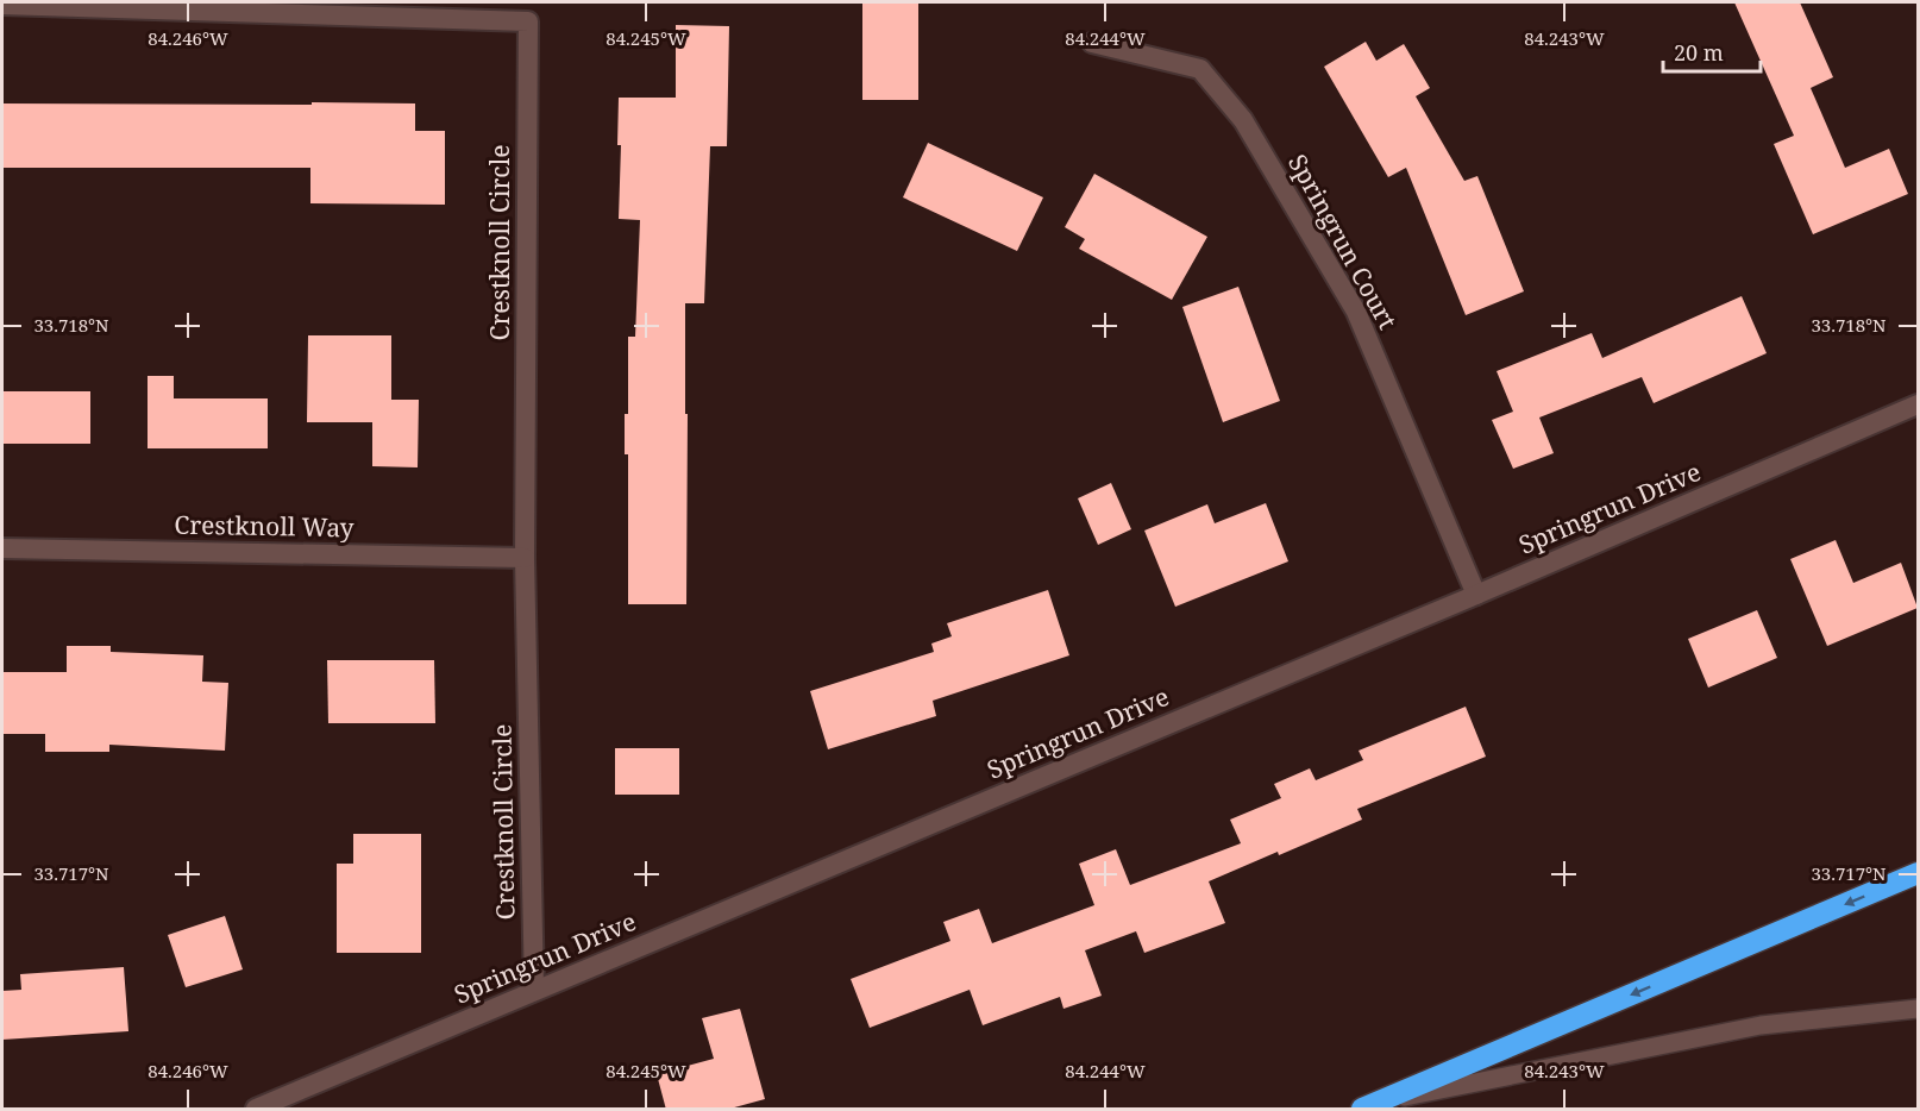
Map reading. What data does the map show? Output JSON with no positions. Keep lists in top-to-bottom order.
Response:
{
  "streets": {
    "street": [
      "Springrun Court",
      "Crestknoll Circle",
      "Springrun Drive",
      "Crestknoll Way"
    ]
  },
  "crossings": [
    ["Springrun Court", "Springrun Drive"],
    ["Crestknoll Circle", "Springrun Drive"],
    ["Crestknoll Circle", "Crestknoll Way"]
  ],
  "scale_bar": "20 m",
  "coordinates": [
    "84.246°W",
    "84.245°W",
    "84.244°W",
    "84.243°W",
    "33.718°N",
    "33.717°N"
  ]
}
